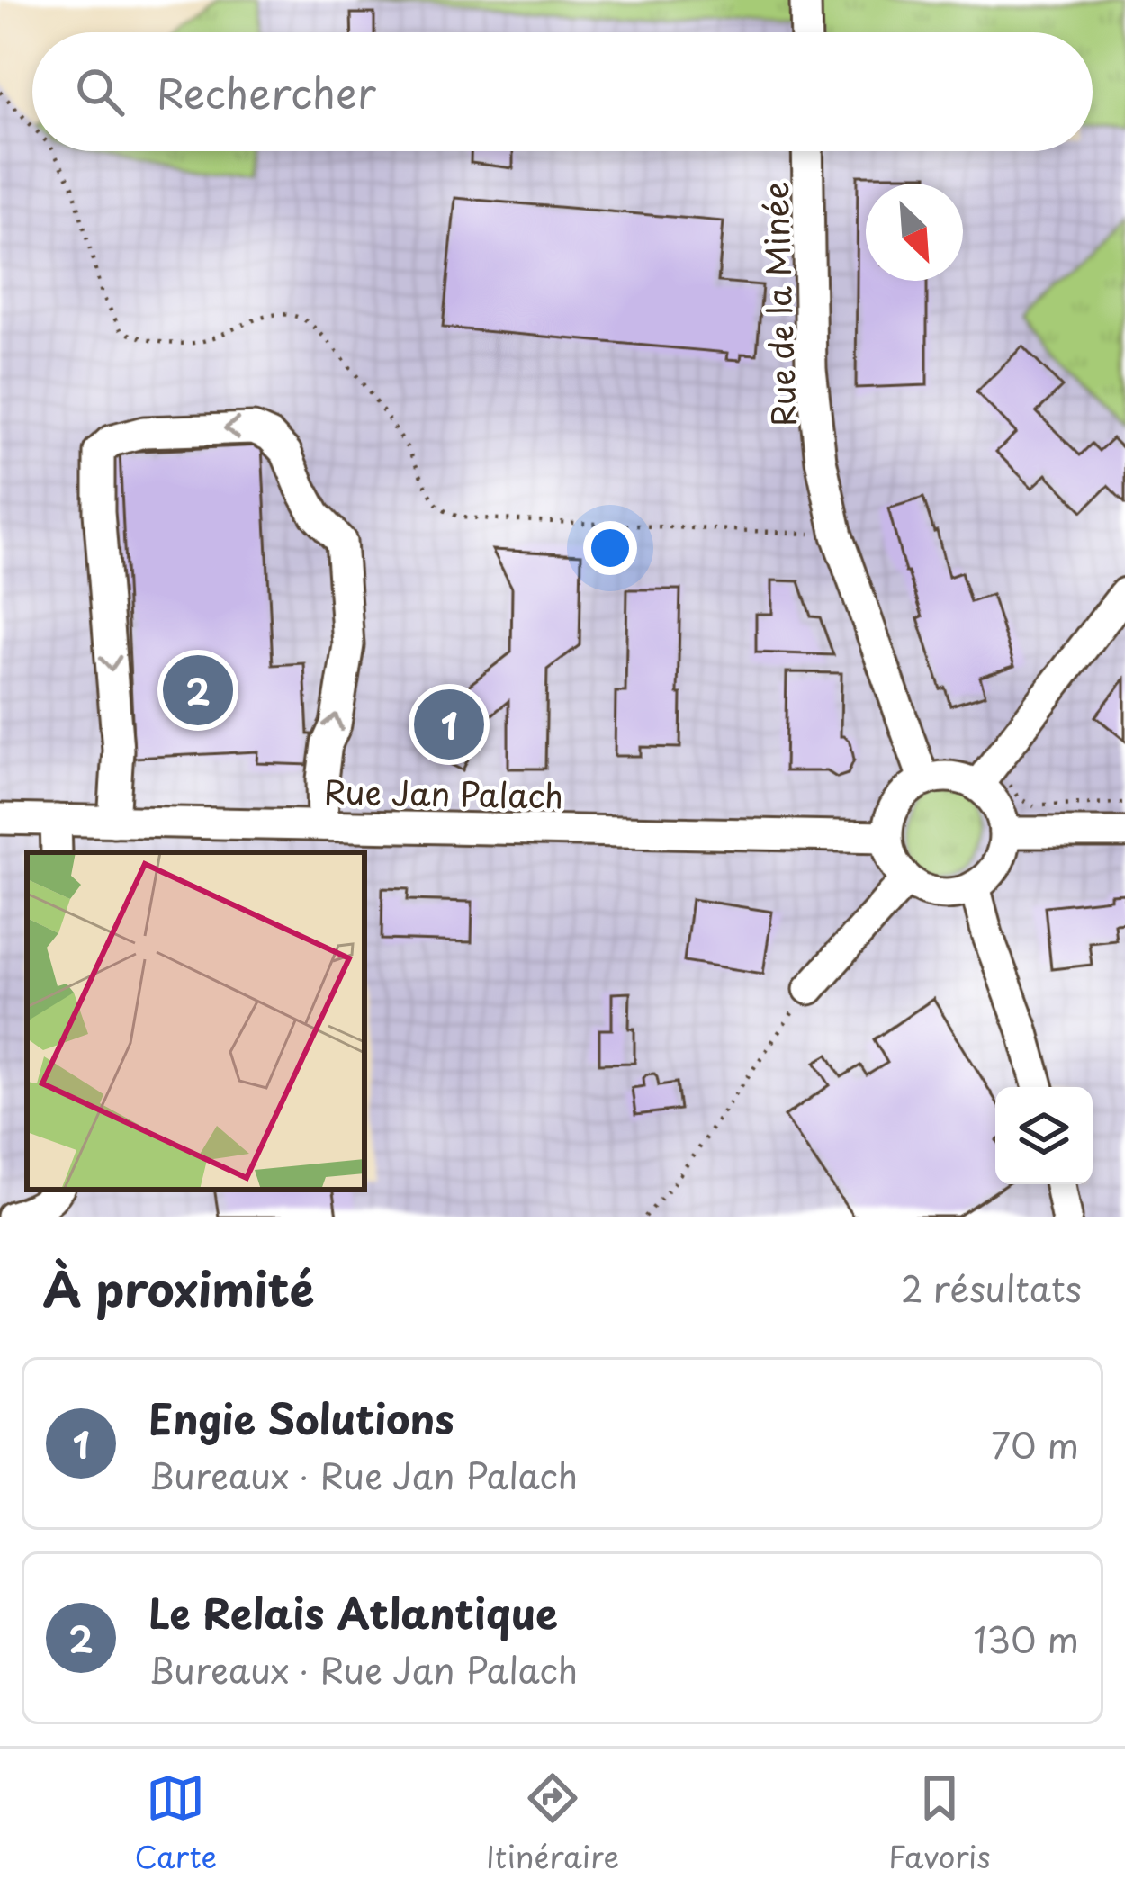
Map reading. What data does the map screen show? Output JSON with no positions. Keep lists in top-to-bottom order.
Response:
{
  "streets": {
    "street": ["Rue de la Minée", "Rue Jan Palach"]
  },
  "crossings": [
    ["Rue de la Minée", "Rue Jan Palach"]
  ],
  "north": "bottom right",
  "page": {
    "search": "Rechercher",
    "pins": ["2", "1"],
    "heading": ["À proximité", "2 résultats"],
    "list": [
      {
        "mark": "1",
        "name": "Engie Solutions",
        "note": "Bureaux · Rue Jan Palach",
        "value": "70 m"
      },
      {
        "mark": "2",
        "name": "Le Relais Atlantique",
        "note": "Bureaux · Rue Jan Palach",
        "value": "130 m"
      }
    ],
    "nav": ["Carte", "Itinéraire", "Favoris"]
  }
}
